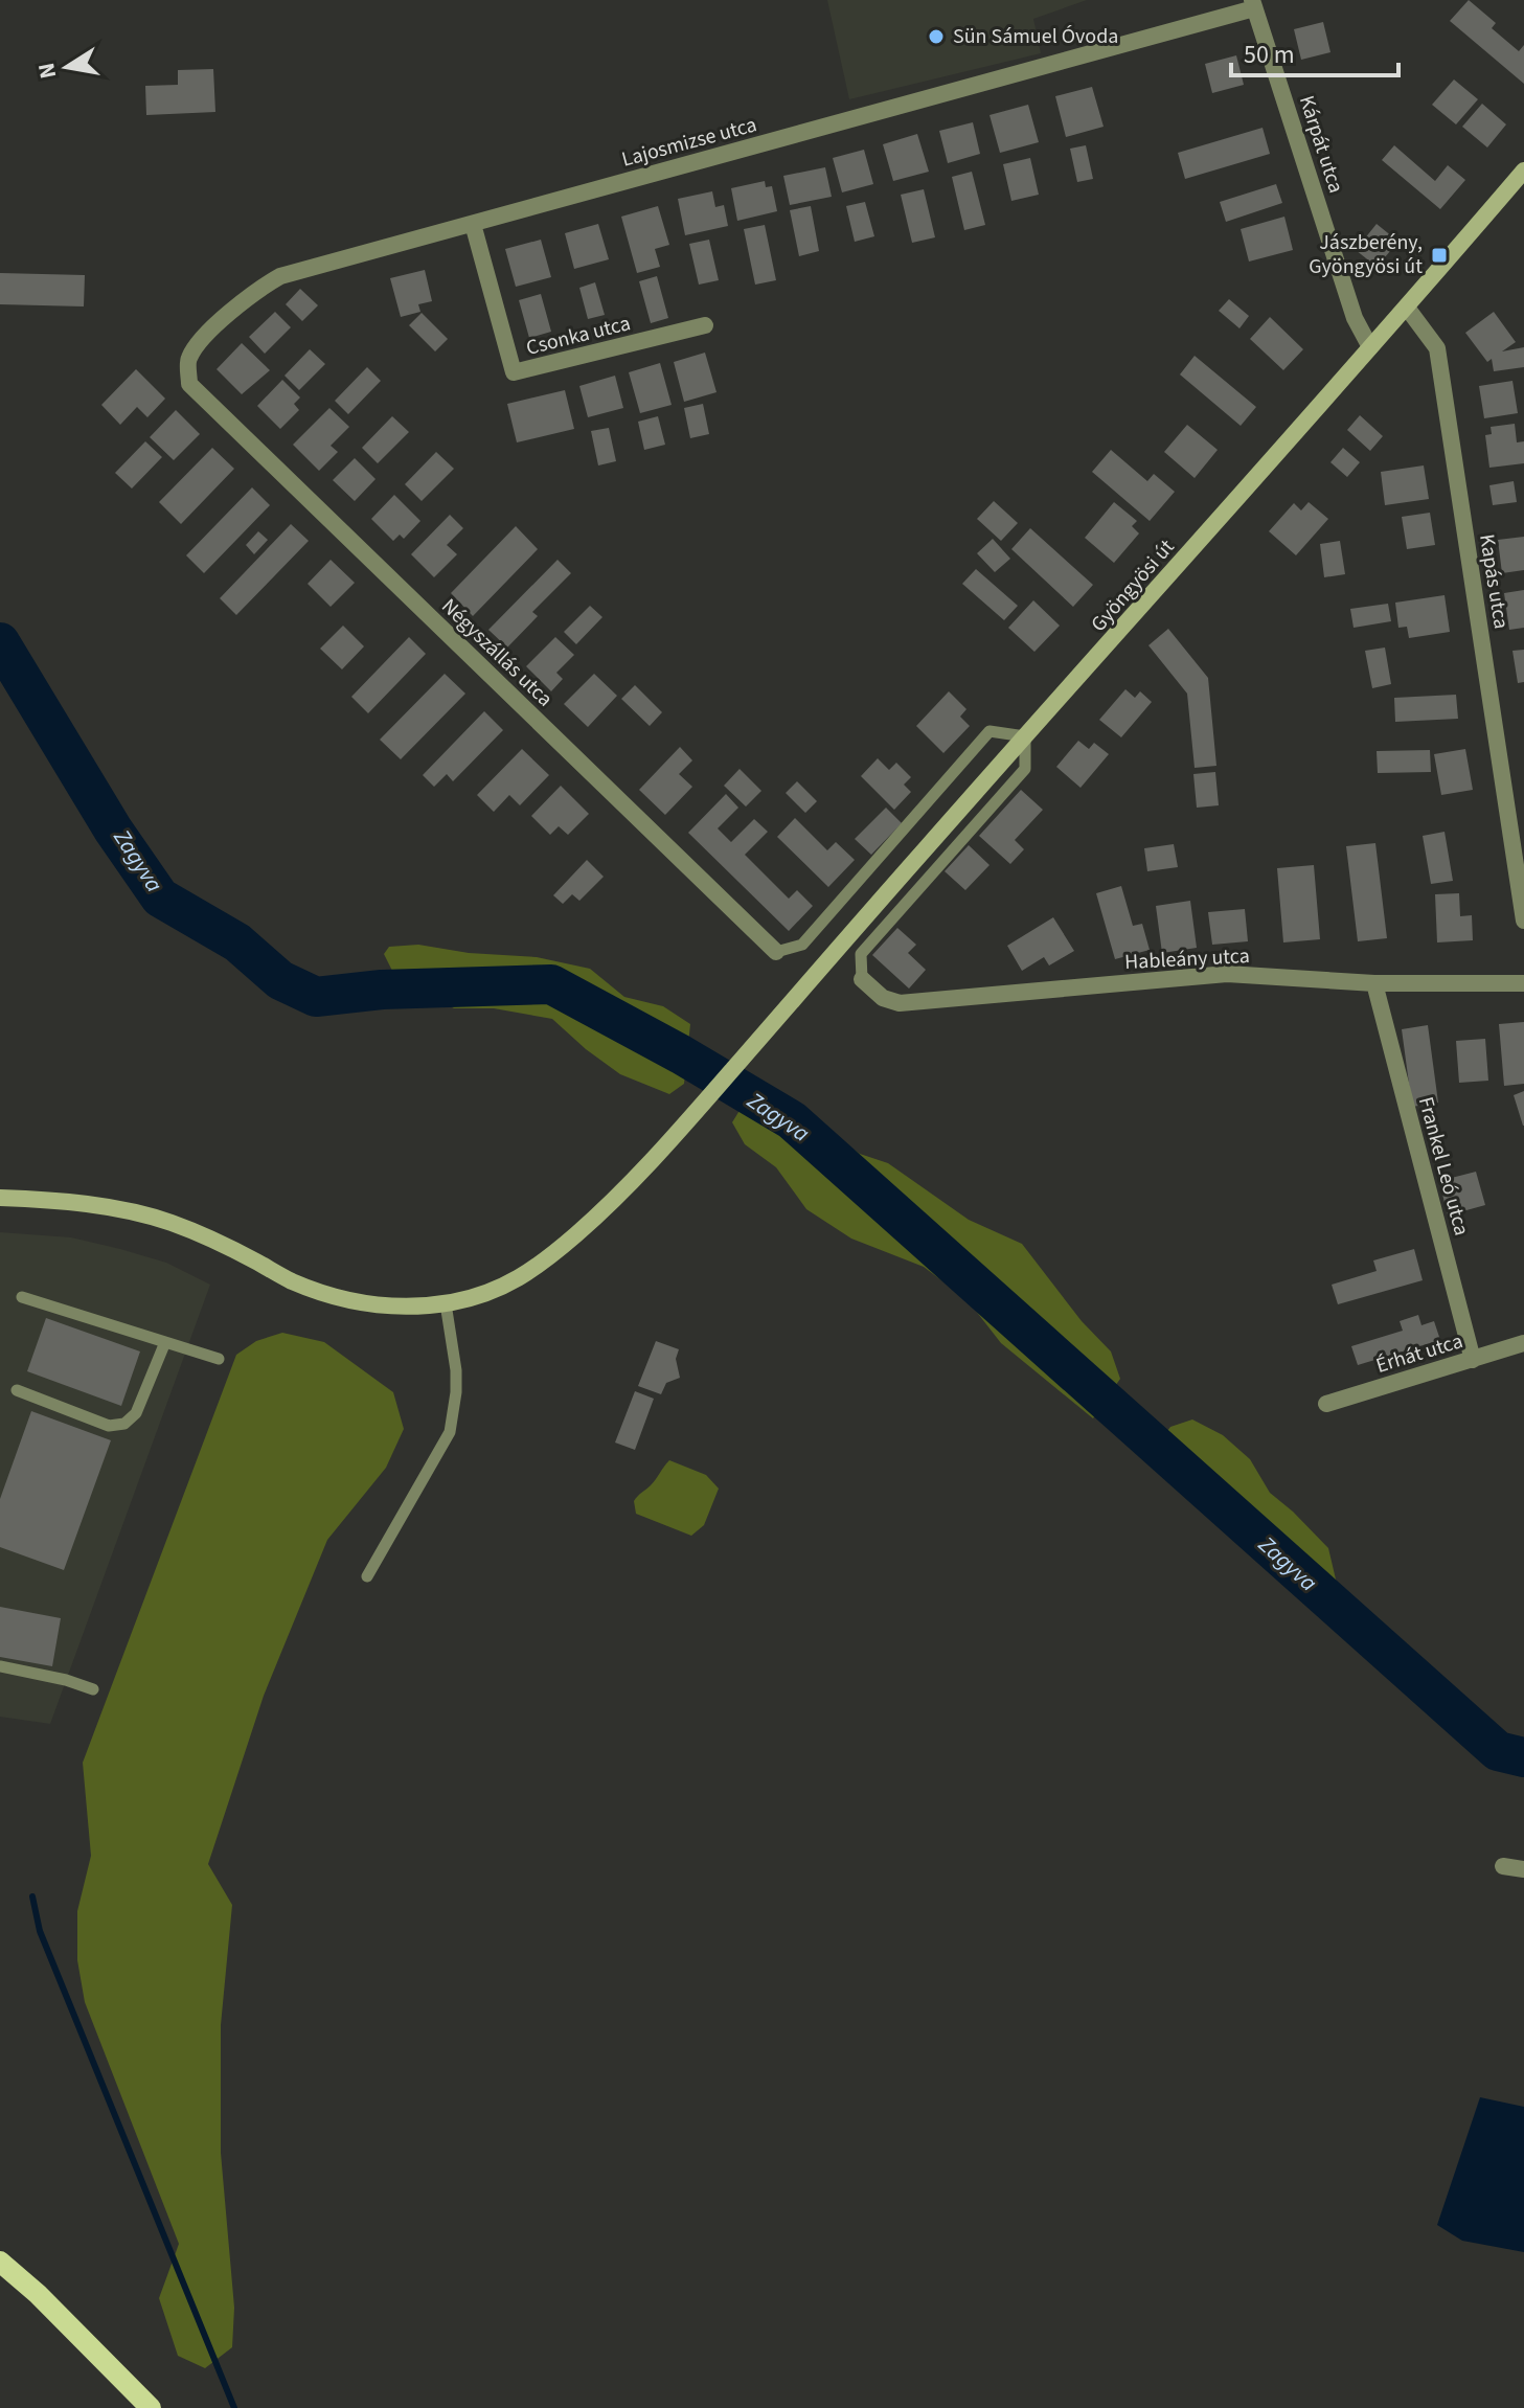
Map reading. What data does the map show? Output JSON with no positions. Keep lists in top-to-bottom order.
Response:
{
  "streets": {
    "street": [
      "Lajosmizse utca",
      "Kárpát utca",
      "Csonka utca",
      "Kapás utca",
      "Gyöngyösi út",
      "Négyszállás utca",
      "Hableány utca",
      "Frankel Leó utca",
      "Érhát utca"
    ]
  },
  "crossings": [
    ["Lajosmizse utca", "Kárpát utca"],
    ["Lajosmizse utca", "Csonka utca"],
    ["Lajosmizse utca", "Négyszállás utca"],
    ["Kárpát utca", "Gyöngyösi út"],
    ["Kapás utca", "Gyöngyösi út"],
    ["Hableány utca", "Frankel Leó utca"],
    ["Frankel Leó utca", "Érhát utca"]
  ],
  "water": ["Zagyva"],
  "places": {
    "other": ["Sün Sámuel Óvoda"],
    "transit": ["Jászberény, Gyöngyösi út"]
  },
  "scale_bar": "50 m",
  "north": "left"
}
